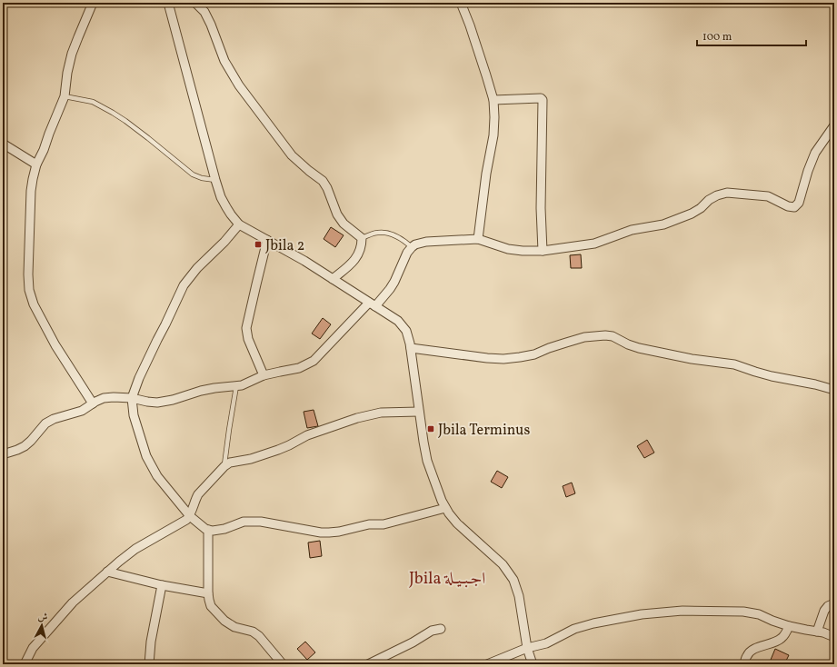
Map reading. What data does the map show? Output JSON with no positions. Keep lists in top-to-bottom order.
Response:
{
  "districts": ["Jbila اجـبـيـلة"],
  "places": {
    "transit": ["Jbila 2", "Jbila Terminus"]
  },
  "scale_bar": "100 m",
  "north": "top"
}
